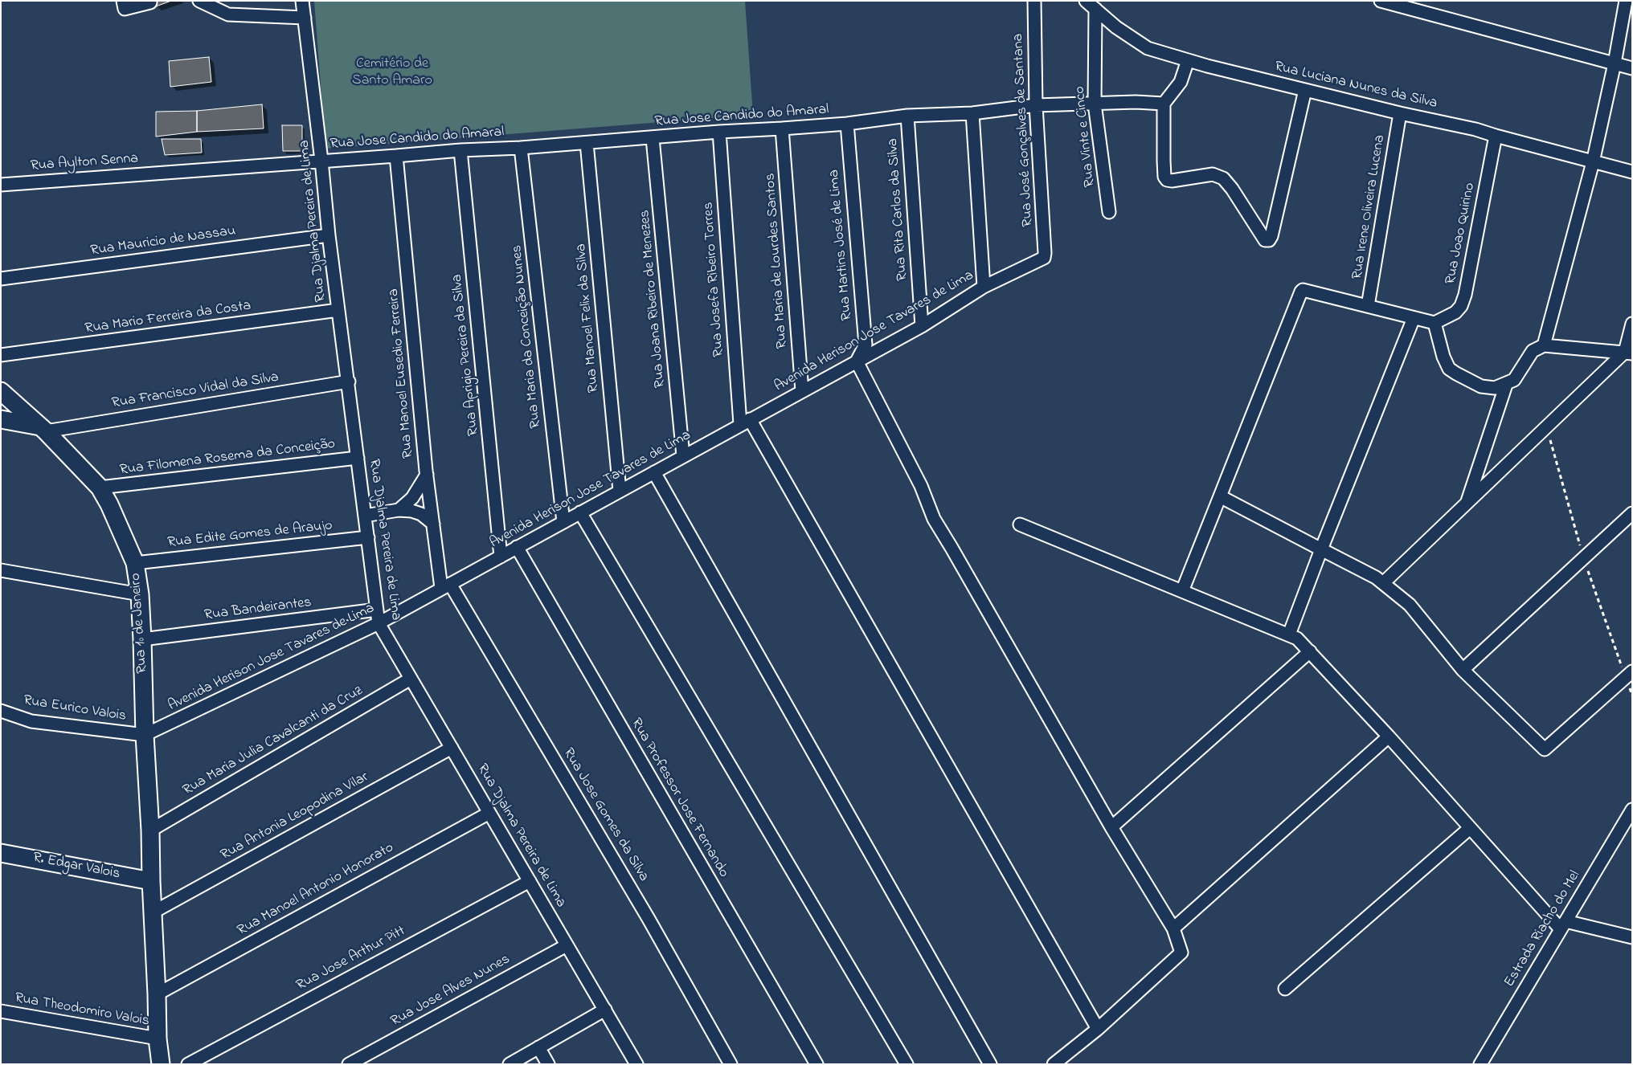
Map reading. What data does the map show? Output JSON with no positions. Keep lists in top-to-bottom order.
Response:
{
  "streets": {
    "main road": ["Rua 1º de Janeiro", "R. Edgar Valois"],
    "street": [
      "Rua Luciana Nunes da Silva",
      "Rua Jose Candido do Amaral",
      "Rua José Gonçalves de Santana",
      "Rua Vinte e Cinco",
      "Rua Aylton Senna",
      "Rua Irene Oliveira Lucena",
      "Rua Rita Carlos da Silva",
      "Rua Djalma Pereira de Lima",
      "Rua Joao Quirino",
      "Rua Mauricio de Nassau",
      "Rua Martins José de Lima",
      "Rua Maria de Lourdes Santos",
      "Rua Josefa Ribeiro Torres",
      "Rua Joana Ribeiro de Menezes",
      "Rua Mario Ferreira da Costa",
      "Rua Manoel Felix da Silva",
      "Avenida Herison Jose Tavares de Lima",
      "Rua Maria da Conceição Nunes",
      "Rua Aprigio Pereira da Silva",
      "Rua Manoel Eusedio Ferreira",
      "Rua Francisco Vidal da Silva",
      "Rua Filomena Rosema da Conceição",
      "Rua Edite Gomes de Araujo",
      "Rua Bandeirantes",
      "Rua Eurico Valois",
      "Rua Maria Julia Cavalcanti da Cruz",
      "Rua Professor Jose Fernando",
      "Rua Jose Gomes da Silva",
      "Rua Antonia Leopodina Vilar",
      "Rua Manoel Antonio Honorato",
      "Estrada Riacho do Mel",
      "Rua Jose Arthur Pitt",
      "Rua Jose Alves Nunes",
      "Rua Theodomiro Valois"
    ]
  },
  "crossings": [
    ["Rua Luciana Nunes da Silva", "Rua Vinte e Cinco"],
    ["Rua Luciana Nunes da Silva", "Rua Irene Oliveira Lucena"],
    ["Rua Luciana Nunes da Silva", "Rua Joao Quirino"],
    ["Rua Jose Candido do Amaral", "Rua José Gonçalves de Santana"],
    ["Rua Jose Candido do Amaral", "Rua Vinte e Cinco"],
    ["Rua Jose Candido do Amaral", "Rua Aylton Senna"],
    ["Rua Jose Candido do Amaral", "Rua Rita Carlos da Silva"],
    ["Rua Jose Candido do Amaral", "Rua Djalma Pereira de Lima"],
    ["Rua Jose Candido do Amaral", "Rua Martins José de Lima"],
    ["Rua Jose Candido do Amaral", "Rua Maria de Lourdes Santos"],
    ["Rua Jose Candido do Amaral", "Rua Josefa Ribeiro Torres"],
    ["Rua Jose Candido do Amaral", "Rua Joana Ribeiro de Menezes"],
    ["Rua Jose Candido do Amaral", "Rua Manoel Felix da Silva"],
    ["Rua Jose Candido do Amaral", "Rua Maria da Conceição Nunes"],
    ["Rua Jose Candido do Amaral", "Rua Aprigio Pereira da Silva"],
    ["Rua Jose Candido do Amaral", "Rua Manoel Eusedio Ferreira"],
    ["Rua José Gonçalves de Santana", "Avenida Herison Jose Tavares de Lima"],
    ["Rua Rita Carlos da Silva", "Avenida Herison Jose Tavares de Lima"],
    ["Rua Djalma Pereira de Lima", "Rua Mauricio de Nassau"],
    ["Rua Djalma Pereira de Lima", "Rua Mario Ferreira da Costa"],
    ["Rua Djalma Pereira de Lima", "Avenida Herison Jose Tavares de Lima"],
    ["Rua Djalma Pereira de Lima", "Rua Francisco Vidal da Silva"],
    ["Rua Djalma Pereira de Lima", "Rua Filomena Rosema da Conceição"],
    ["Rua Djalma Pereira de Lima", "Rua Edite Gomes de Araujo"],
    ["Rua Djalma Pereira de Lima", "Rua Bandeirantes"],
    ["Rua Djalma Pereira de Lima", "Rua Maria Julia Cavalcanti da Cruz"],
    ["Rua Djalma Pereira de Lima", "Rua Antonia Leopodina Vilar"],
    ["Rua Djalma Pereira de Lima", "Rua Manoel Antonio Honorato"],
    ["Rua Djalma Pereira de Lima", "Rua Jose Arthur Pitt"],
    ["Rua Djalma Pereira de Lima", "Rua Jose Alves Nunes"],
    ["Rua Martins José de Lima", "Avenida Herison Jose Tavares de Lima"],
    ["Rua Maria de Lourdes Santos", "Avenida Herison Jose Tavares de Lima"],
    ["Rua Josefa Ribeiro Torres", "Avenida Herison Jose Tavares de Lima"],
    ["Rua Joana Ribeiro de Menezes", "Avenida Herison Jose Tavares de Lima"],
    ["Rua Manoel Felix da Silva", "Avenida Herison Jose Tavares de Lima"],
    ["Avenida Herison Jose Tavares de Lima", "Rua Maria da Conceição Nunes"],
    ["Avenida Herison Jose Tavares de Lima", "Rua Aprigio Pereira da Silva"],
    ["Avenida Herison Jose Tavares de Lima", "Rua Manoel Eusedio Ferreira"],
    ["Avenida Herison Jose Tavares de Lima", "Rua 1º de Janeiro"],
    ["Avenida Herison Jose Tavares de Lima", "Rua Eurico Valois"],
    ["Avenida Herison Jose Tavares de Lima", "Rua Professor Jose Fernando"],
    ["Avenida Herison Jose Tavares de Lima", "Rua Jose Gomes da Silva"],
    ["Rua Manoel Eusedio Ferreira", "Rua Jose Gomes da Silva"],
    ["Rua Francisco Vidal da Silva", "Rua 1º de Janeiro"],
    ["Rua Filomena Rosema da Conceição", "Rua 1º de Janeiro"],
    ["Rua Edite Gomes de Araujo", "Rua 1º de Janeiro"],
    ["Rua Bandeirantes", "Rua 1º de Janeiro"],
    ["Rua 1º de Janeiro", "Rua Eurico Valois"],
    ["Rua 1º de Janeiro", "Rua Maria Julia Cavalcanti da Cruz"],
    ["Rua 1º de Janeiro", "Rua Antonia Leopodina Vilar"],
    ["Rua 1º de Janeiro", "R. Edgar Valois"],
    ["Rua 1º de Janeiro", "Rua Manoel Antonio Honorato"],
    ["Rua 1º de Janeiro", "Rua Theodomiro Valois"]
  ],
  "parks": ["Cemitério de Santo Amaro"]
}
